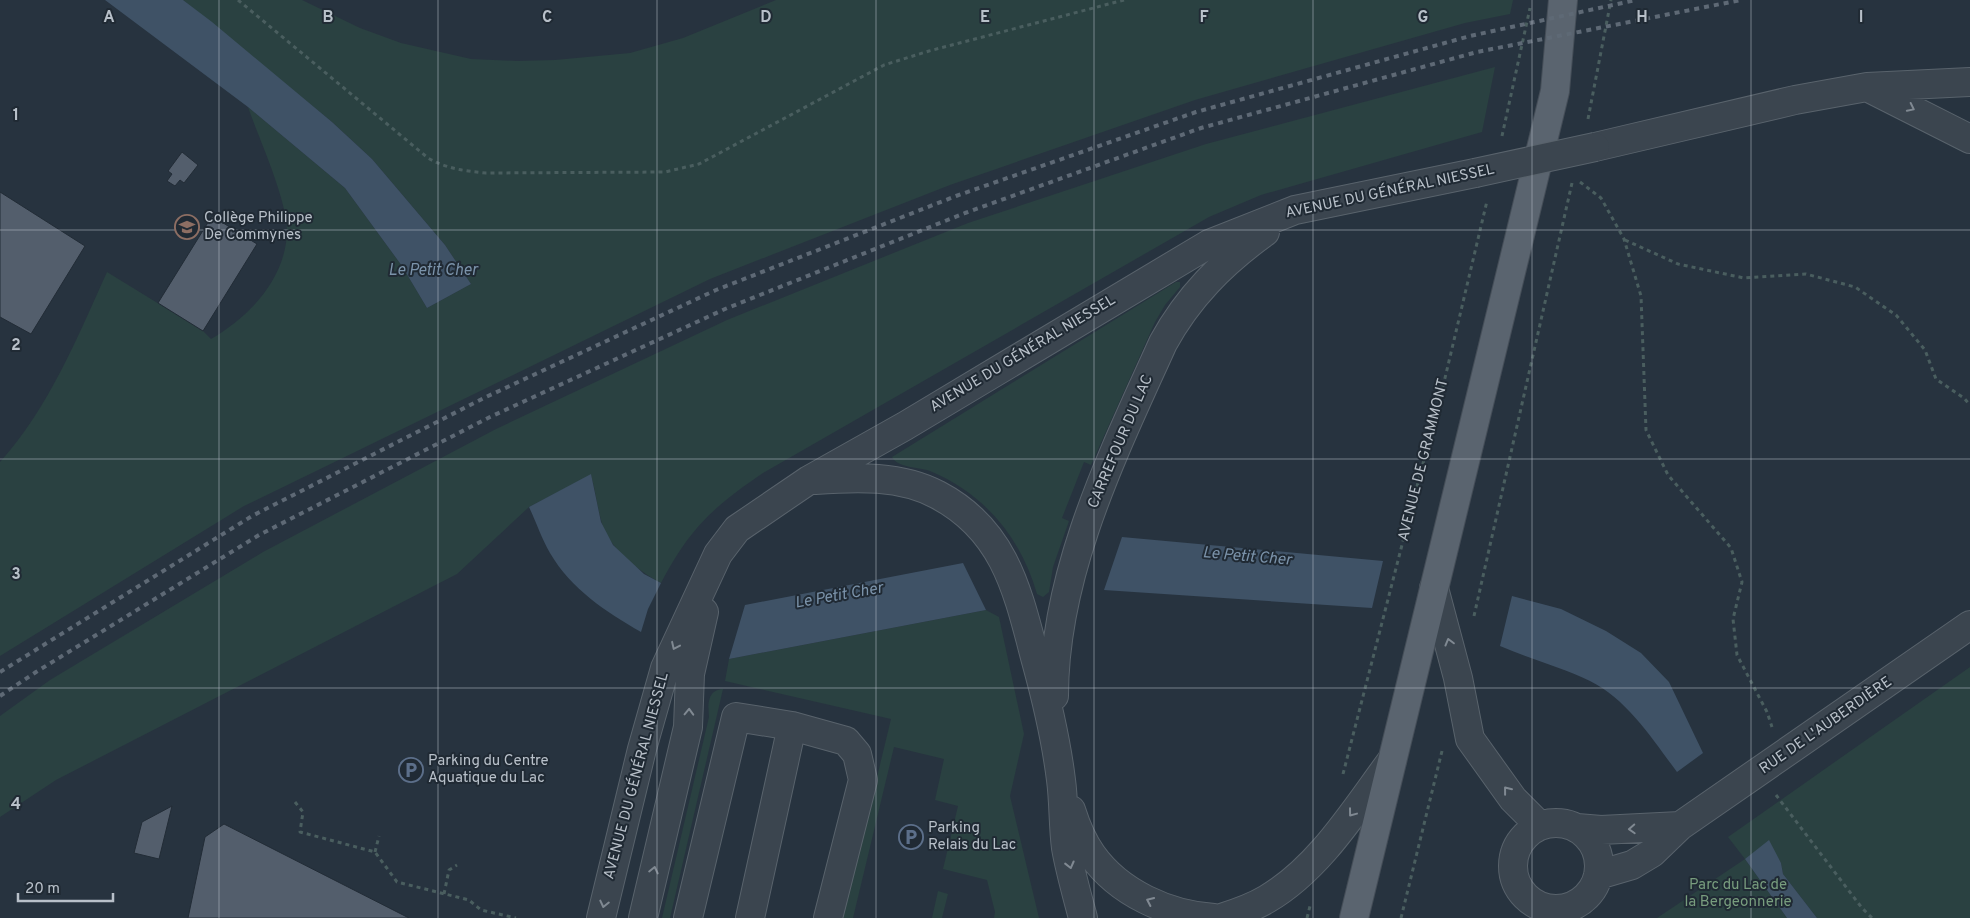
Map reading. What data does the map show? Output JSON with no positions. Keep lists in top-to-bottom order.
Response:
{
  "streets": {
    "street": ["AVENUE DU GÉNÉRAL NIESSEL", "CARREFOUR DU LAC", "RUE DE L'AUBERDIÈRE"],
    "path": ["AVENUE DE GRAMMONT"]
  },
  "crossings": [
    ["AVENUE DU GÉNÉRAL NIESSEL", "CARREFOUR DU LAC"],
    ["AVENUE DU GÉNÉRAL NIESSEL", "AVENUE DE GRAMMONT"]
  ],
  "water": ["Le Petit Cher"],
  "parks": ["Parc du Lac de la Bergeonnerie"],
  "places": {
    "school or university": ["Collège Philippe De Commynes"],
    "parking": ["Parking du Centre Aquatique du Lac", "Parking Relais du Lac"]
  },
  "scale_bar": "20 m",
  "grid": {
    "columns": [
      "A",
      "B",
      "C",
      "D",
      "E",
      "F",
      "G",
      "H",
      "I"
    ],
    "rows": [
      "1",
      "2",
      "3",
      "4"
    ]
  }
}
